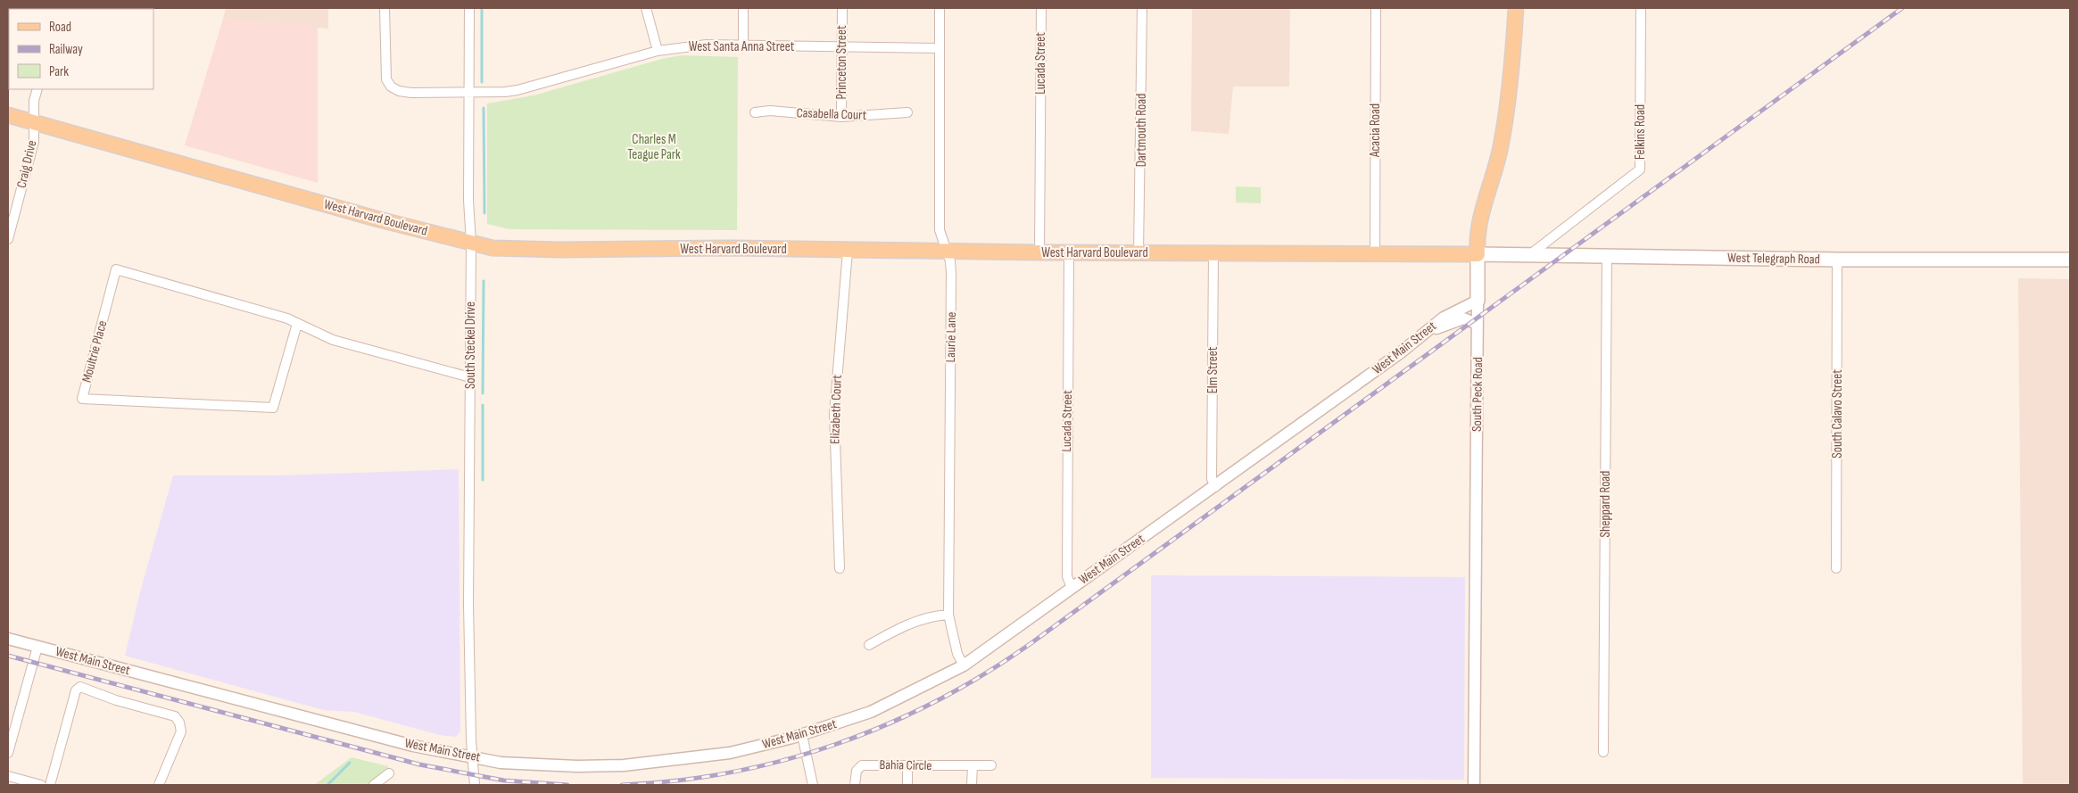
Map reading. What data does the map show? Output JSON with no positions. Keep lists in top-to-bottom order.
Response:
{
  "streets": {
    "main road": ["West Harvard Boulevard", "West Telegraph Road", "South Peck Road"],
    "street": [
      "West Santa Anna Street",
      "Princeton Street",
      "Lucada Street",
      "Casabella Court",
      "Dartmouth Road",
      "Acacia Road",
      "Felkins Road",
      "Craig Drive",
      "Laurie Lane",
      "South Steckel Drive",
      "West Main Street",
      "Moultrie Place",
      "Elm Street",
      "Elizabeth Court",
      "South Calavo Street",
      "Sheppard Road",
      "Bahia Circle"
    ]
  },
  "crossings": [
    ["West Santa Anna Street", "Princeton Street"],
    ["West Santa Anna Street", "Laurie Lane"],
    ["West Santa Anna Street", "South Steckel Drive"],
    ["Princeton Street", "Casabella Court"],
    ["Lucada Street", "West Harvard Boulevard"],
    ["Lucada Street", "West Main Street"],
    ["Dartmouth Road", "West Harvard Boulevard"],
    ["Acacia Road", "West Harvard Boulevard"],
    ["Felkins Road", "West Telegraph Road"],
    ["Craig Drive", "West Harvard Boulevard"],
    ["West Harvard Boulevard", "West Telegraph Road"],
    ["West Harvard Boulevard", "Laurie Lane"],
    ["West Harvard Boulevard", "South Steckel Drive"],
    ["West Harvard Boulevard", "Elm Street"],
    ["West Harvard Boulevard", "South Peck Road"],
    ["West Harvard Boulevard", "Elizabeth Court"],
    ["West Telegraph Road", "South Peck Road"],
    ["West Telegraph Road", "South Calavo Street"],
    ["West Telegraph Road", "Sheppard Road"],
    ["Laurie Lane", "West Main Street"],
    ["South Steckel Drive", "West Main Street"],
    ["South Steckel Drive", "Moultrie Place"],
    ["West Main Street", "Elm Street"],
    ["West Main Street", "South Peck Road"]
  ],
  "parks": ["Charles M Teague Park"],
  "legend": ["Road", "Railway", "Park"]
}
